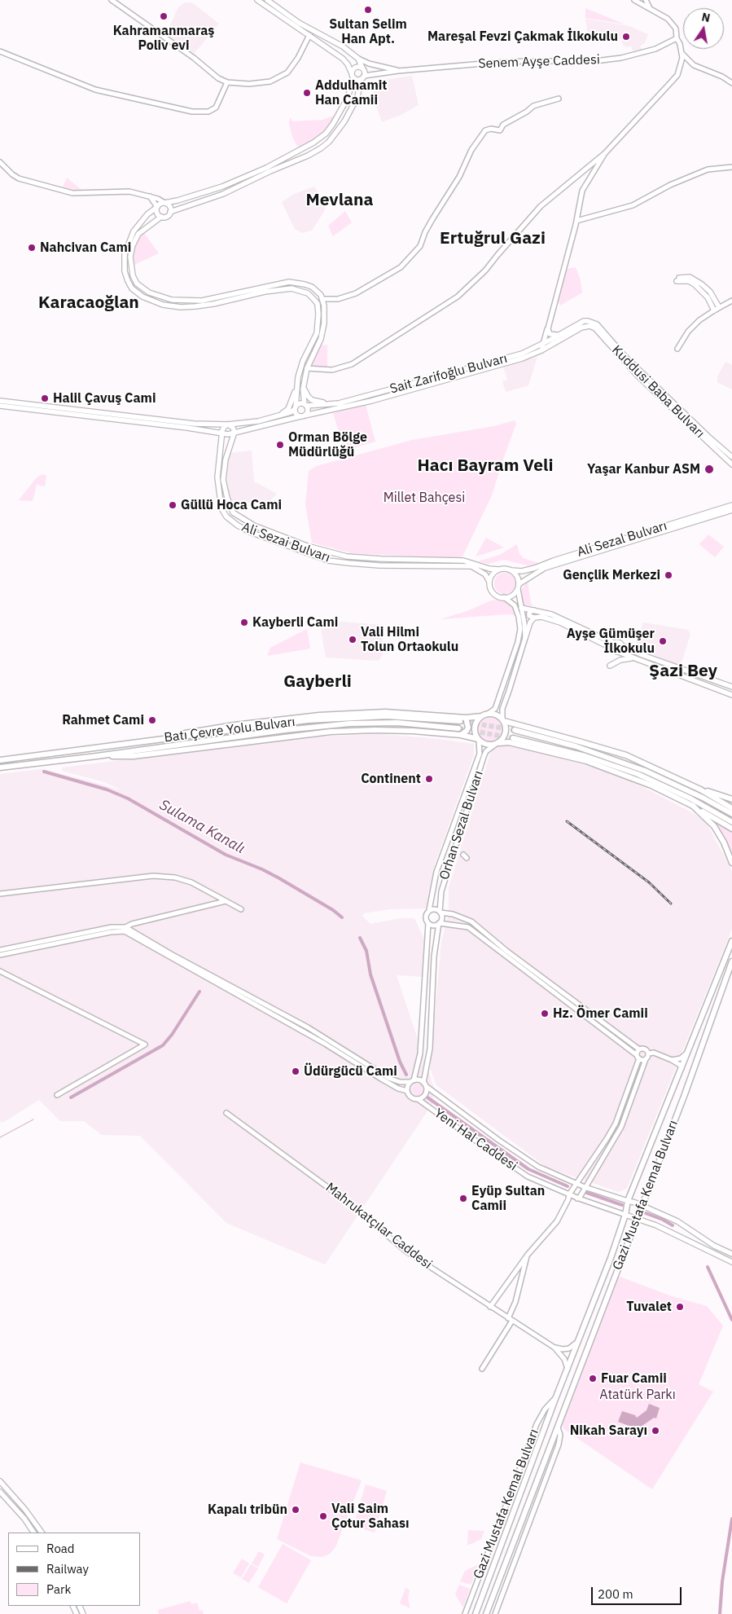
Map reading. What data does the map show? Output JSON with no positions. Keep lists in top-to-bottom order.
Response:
{
  "streets": {
    "main road": [
      "Sait Zarifoğlu Bulvarı",
      "Kuddusi Baba Bulvarı",
      "Ali Sezal Bulvarı",
      "Ali Sezai Bulvarı",
      "Batı Çevre Yolu Bulvarı",
      "Gazi Mustafa Kemal Bulvarı"
    ],
    "street": [
      "Senem Ayşe Caddesi",
      "Orhan Sezal Bulvarı",
      "Yeni Hal Caddesi",
      "Mahrukatçılar Caddesi"
    ]
  },
  "crossings": [
    ["Sait Zarifoğlu Bulvarı", "Kuddusi Baba Bulvarı"],
    ["Ali Sezal Bulvarı", "Ali Sezai Bulvarı"],
    ["Orhan Sezal Bulvarı", "Yeni Hal Caddesi"],
    ["Yeni Hal Caddesi", "Gazi Mustafa Kemal Bulvarı"],
    ["Gazi Mustafa Kemal Bulvarı", "Mahrukatçılar Caddesi"]
  ],
  "districts": [
    "Mevlana",
    "Ertuğrul Gazi",
    "Karacaoğlan",
    "Hacı Bayram Veli",
    "Şazi Bey",
    "Gayberli"
  ],
  "water": ["Sulama Kanalı"],
  "parks": ["Millet Bahçesi", "Atatürk Parkı"],
  "places": [
    "Sultan Selim Han Apt.",
    "Kahramanmaraş Poliv evi",
    "Mareşal Fevzi Çakmak İlkokulu",
    "Addulhamit Han Camii",
    "Nahcivan Cami",
    "Halil Çavuş Cami",
    "Orman Bölge Müdürlüğü",
    "Yaşar Kanbur ASM",
    "Güllü Hoca Cami",
    "Gençlik Merkezi",
    "Kayberli Cami",
    "Vali Hilmi Tolun Ortaokulu",
    "Ayşe Gümüşer İlkokulu",
    "Rahmet Cami",
    "Continent",
    "Hz. Ömer Camii",
    "Üdürgücü Cami",
    "Eyüp Sultan Camii",
    "Tuvalet",
    "Fuar Camii",
    "Nikah Sarayı",
    "Kapalı tribün",
    "Vali Saim Çotur Sahası"
  ],
  "legend": ["Road", "Railway", "Park"],
  "scale_bar": "200 m",
  "north": "top"
}
